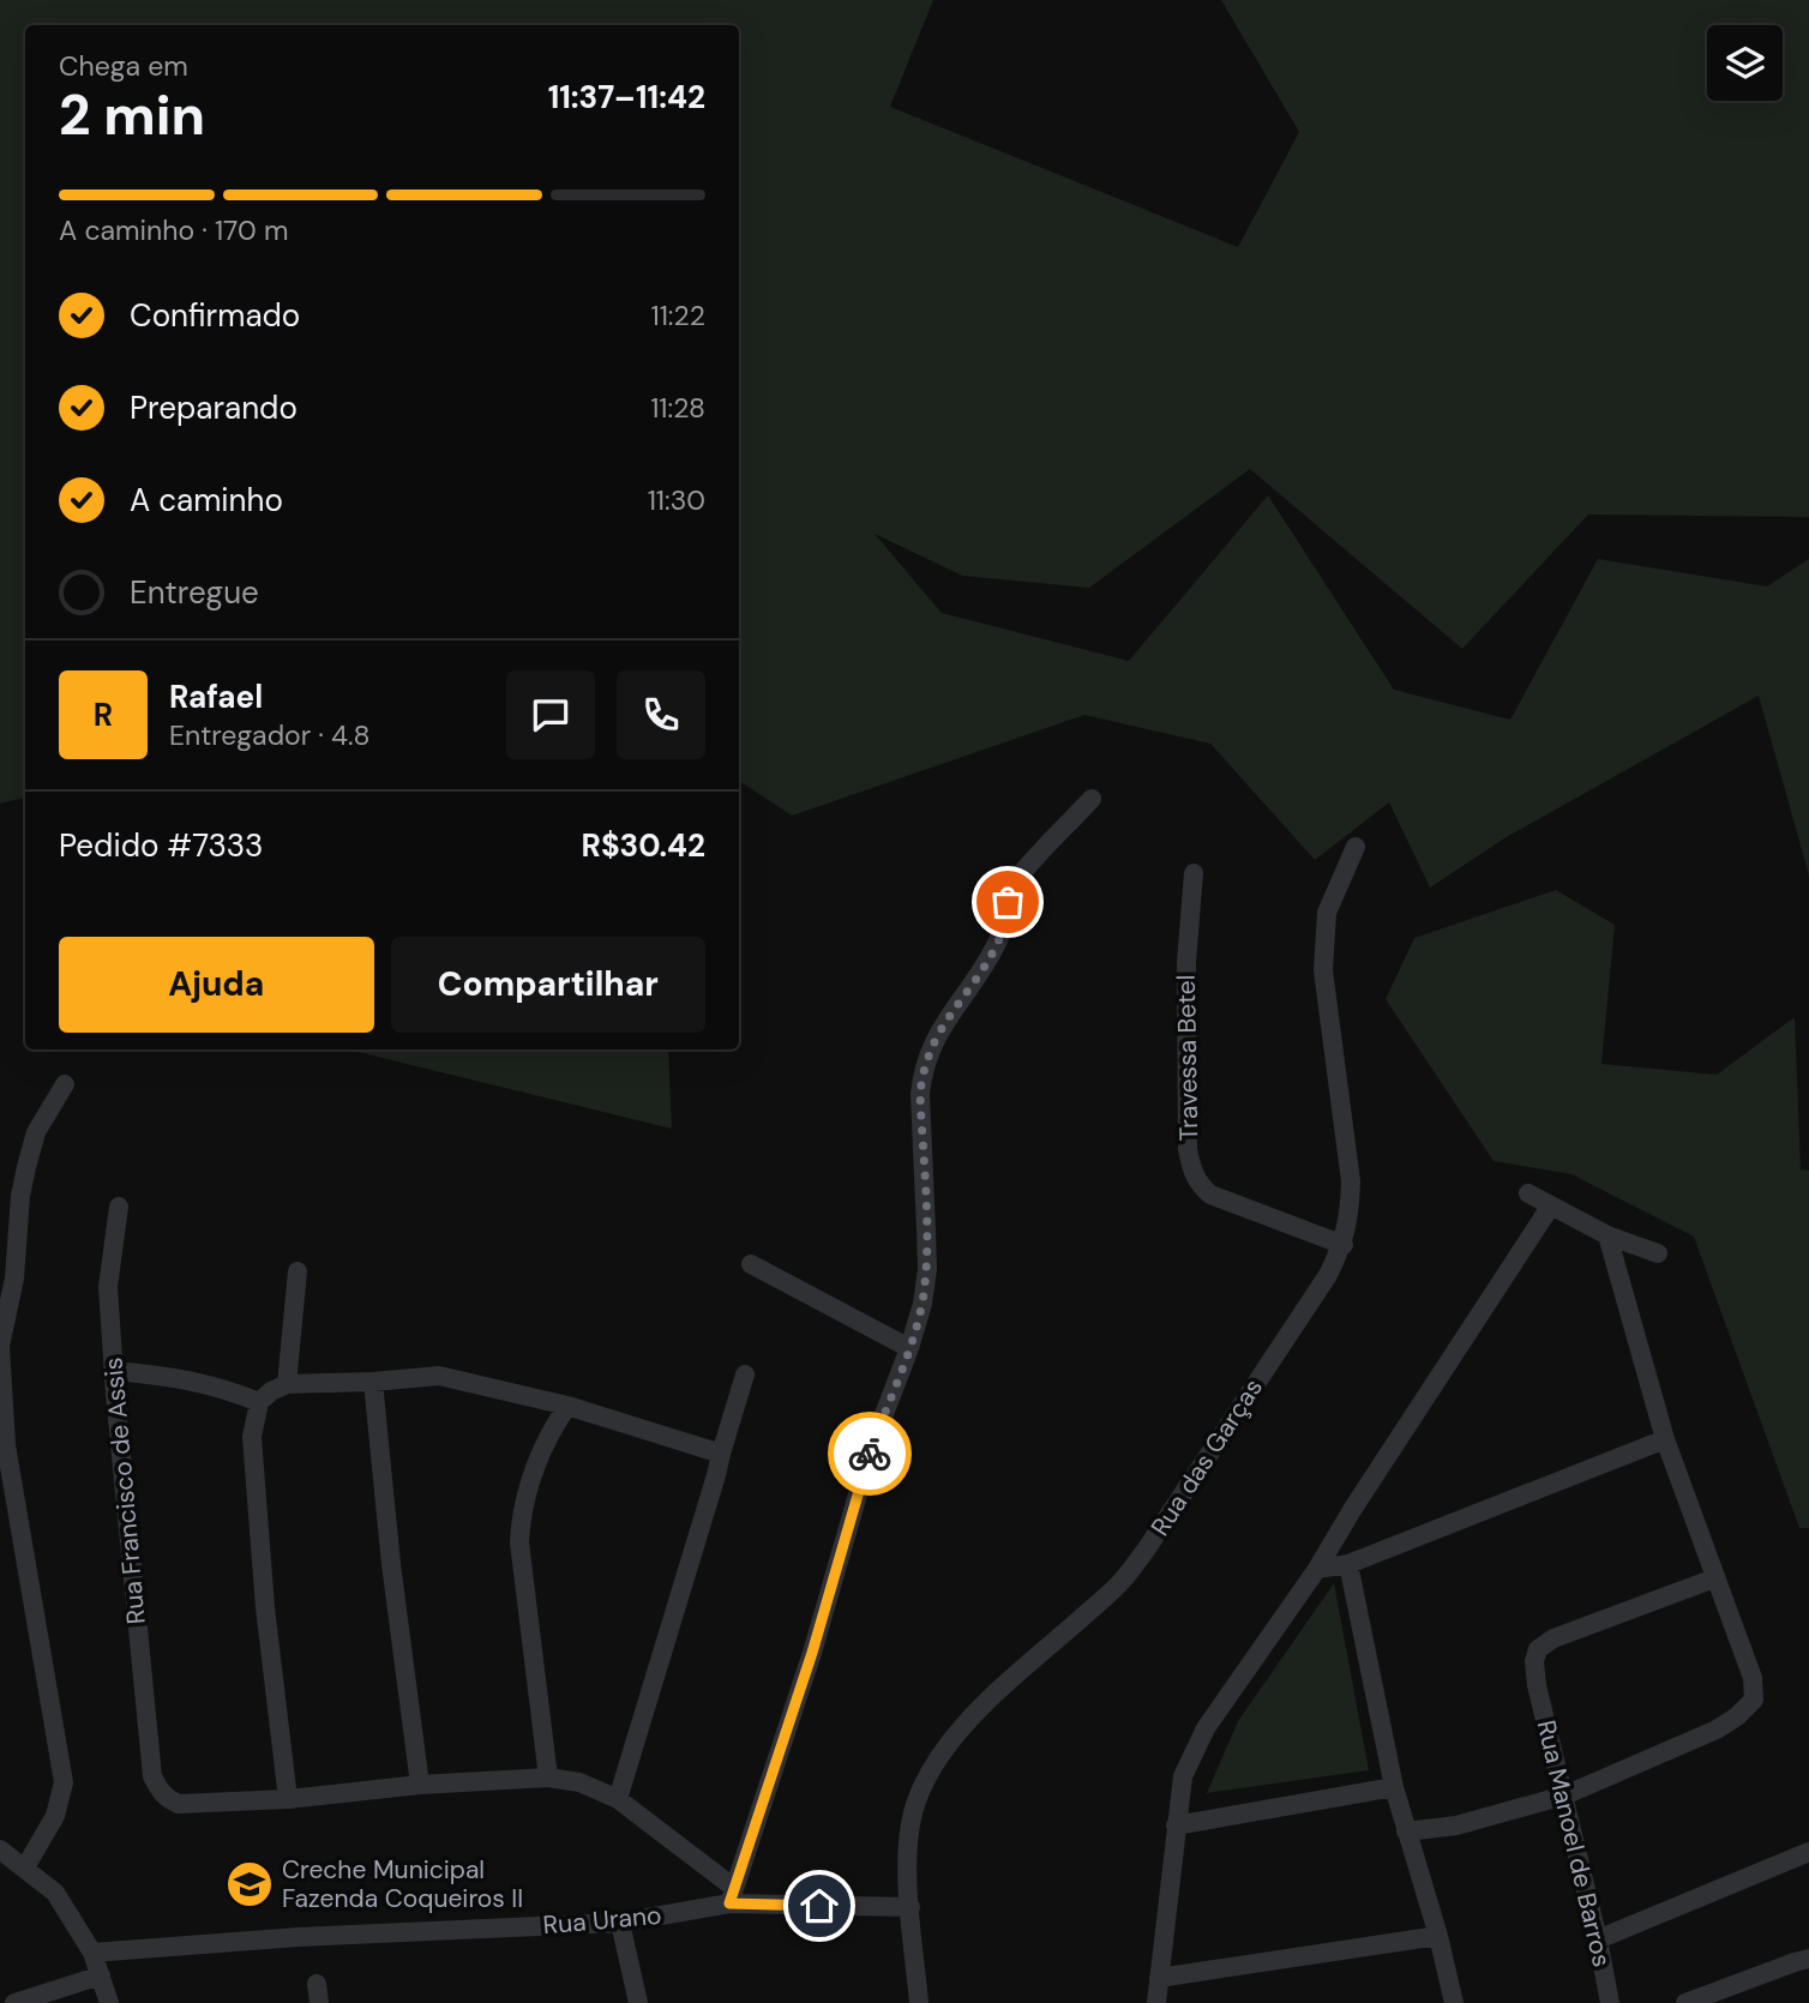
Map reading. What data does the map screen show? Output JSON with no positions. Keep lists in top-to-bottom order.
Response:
{
  "streets": {
    "street": [
      "Travessa Betel",
      "Rua das Garças",
      "Rua Francisco de Assis",
      "Rua Manoel de Barros",
      "Rua Urano"
    ]
  },
  "crossings": [
    ["Travessa Betel", "Rua das Garças"],
    ["Rua das Garças", "Rua Urano"]
  ],
  "places": {
    "school or university": ["Creche Municipal Fazenda Coqueiros II"]
  },
  "page": {
    "heading": ["2 min", "Chega em", "11:37–11:42"],
    "panel": [
      "Rafael",
      "Entregador · 4.8",
      "Pedido #7333",
      "R$30.42"
    ],
    "bar": "A caminho · 170 m",
    "list": [
      ["Confirmado", "11:22"],
      ["Preparando", "11:28"],
      ["A caminho", "11:30"],
      "Entregue"
    ],
    "round": "R",
    "buttons": ["Ajuda", "Compartilhar"]
  }
}
